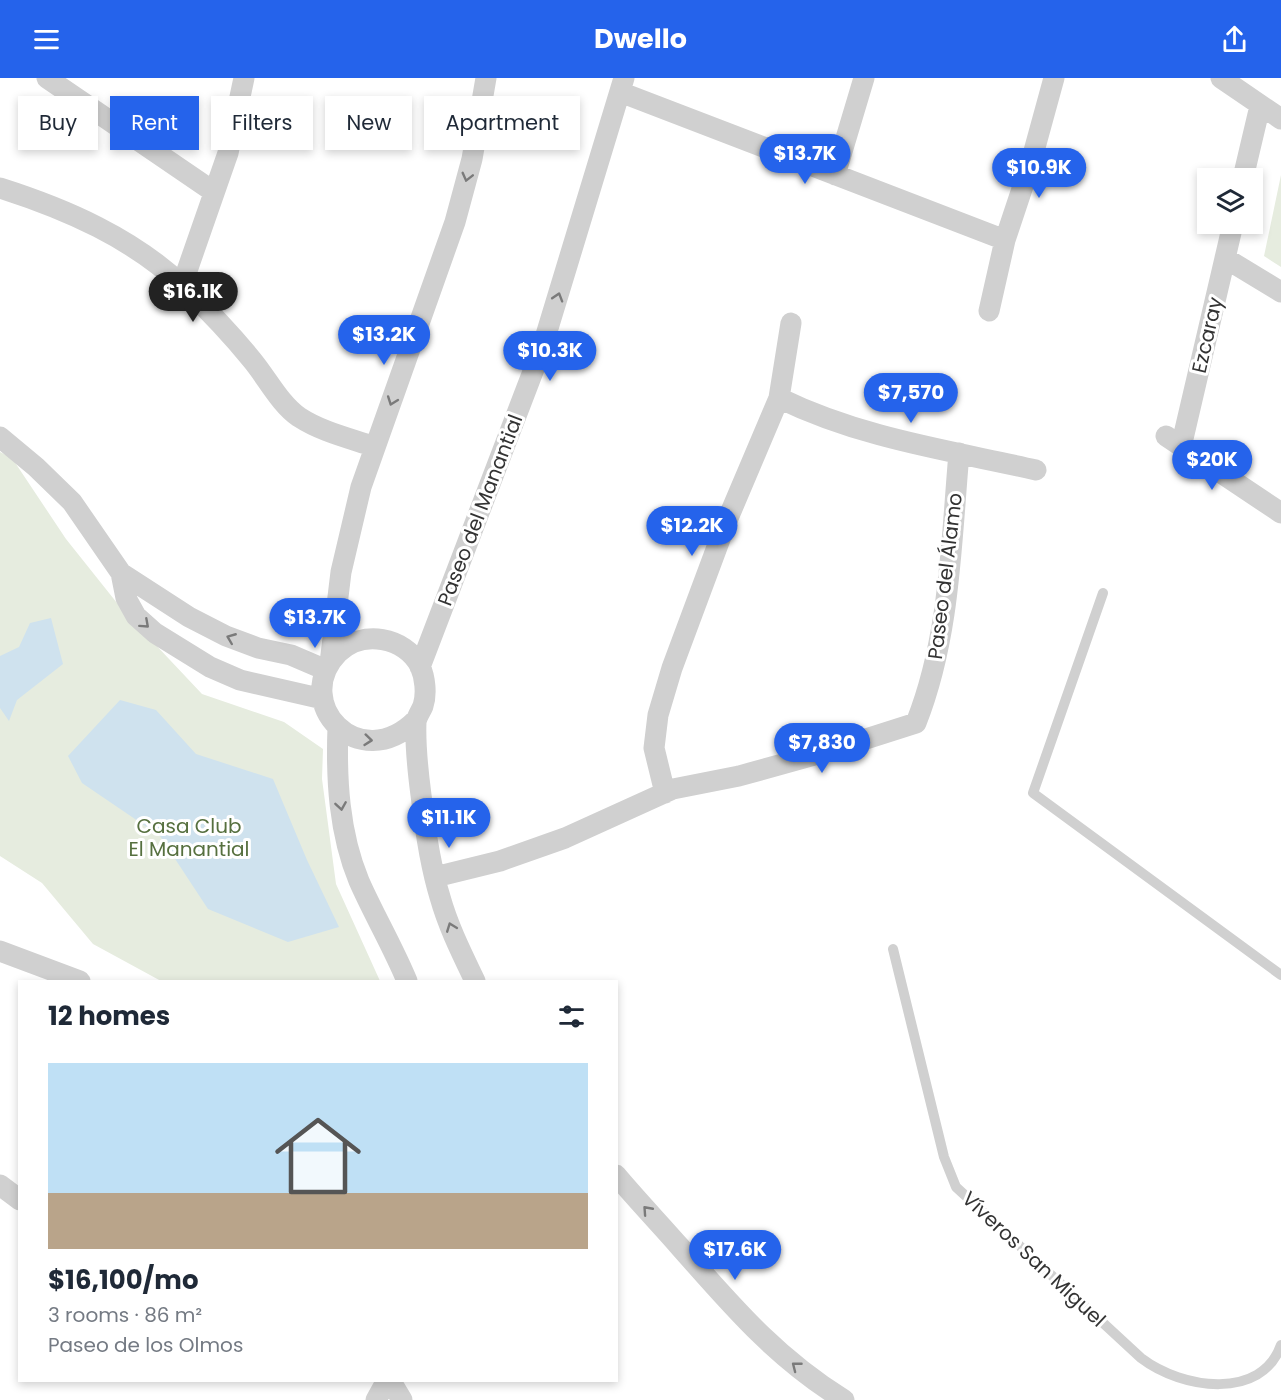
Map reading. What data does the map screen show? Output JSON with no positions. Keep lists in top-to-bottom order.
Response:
{
  "streets": {
    "street": ["Ezcaray", "Paseo del Manantial", "Paseo del Álamo"],
    "lane": ["Víveros San Miguel"]
  },
  "parks": ["Casa Club El Manantial"],
  "page": {
    "header": "Dwello",
    "chip": [
      "Buy",
      "Rent",
      "Filters",
      "New",
      "Apartment"
    ],
    "price": [
      "$13.7K",
      "$10.9K",
      "$16.1K",
      "$13.2K",
      "$10.3K",
      "$7,570",
      "$20K",
      "$12.2K",
      "$13.7K",
      "$7,830",
      "$11.1K",
      "$17.6K"
    ],
    "heading": "12 homes",
    "list": [
      {
        "name": "$16,100/mo",
        "note": "3 rooms · 86 m² · Paseo de los Olmos"
      }
    ]
  }
}
